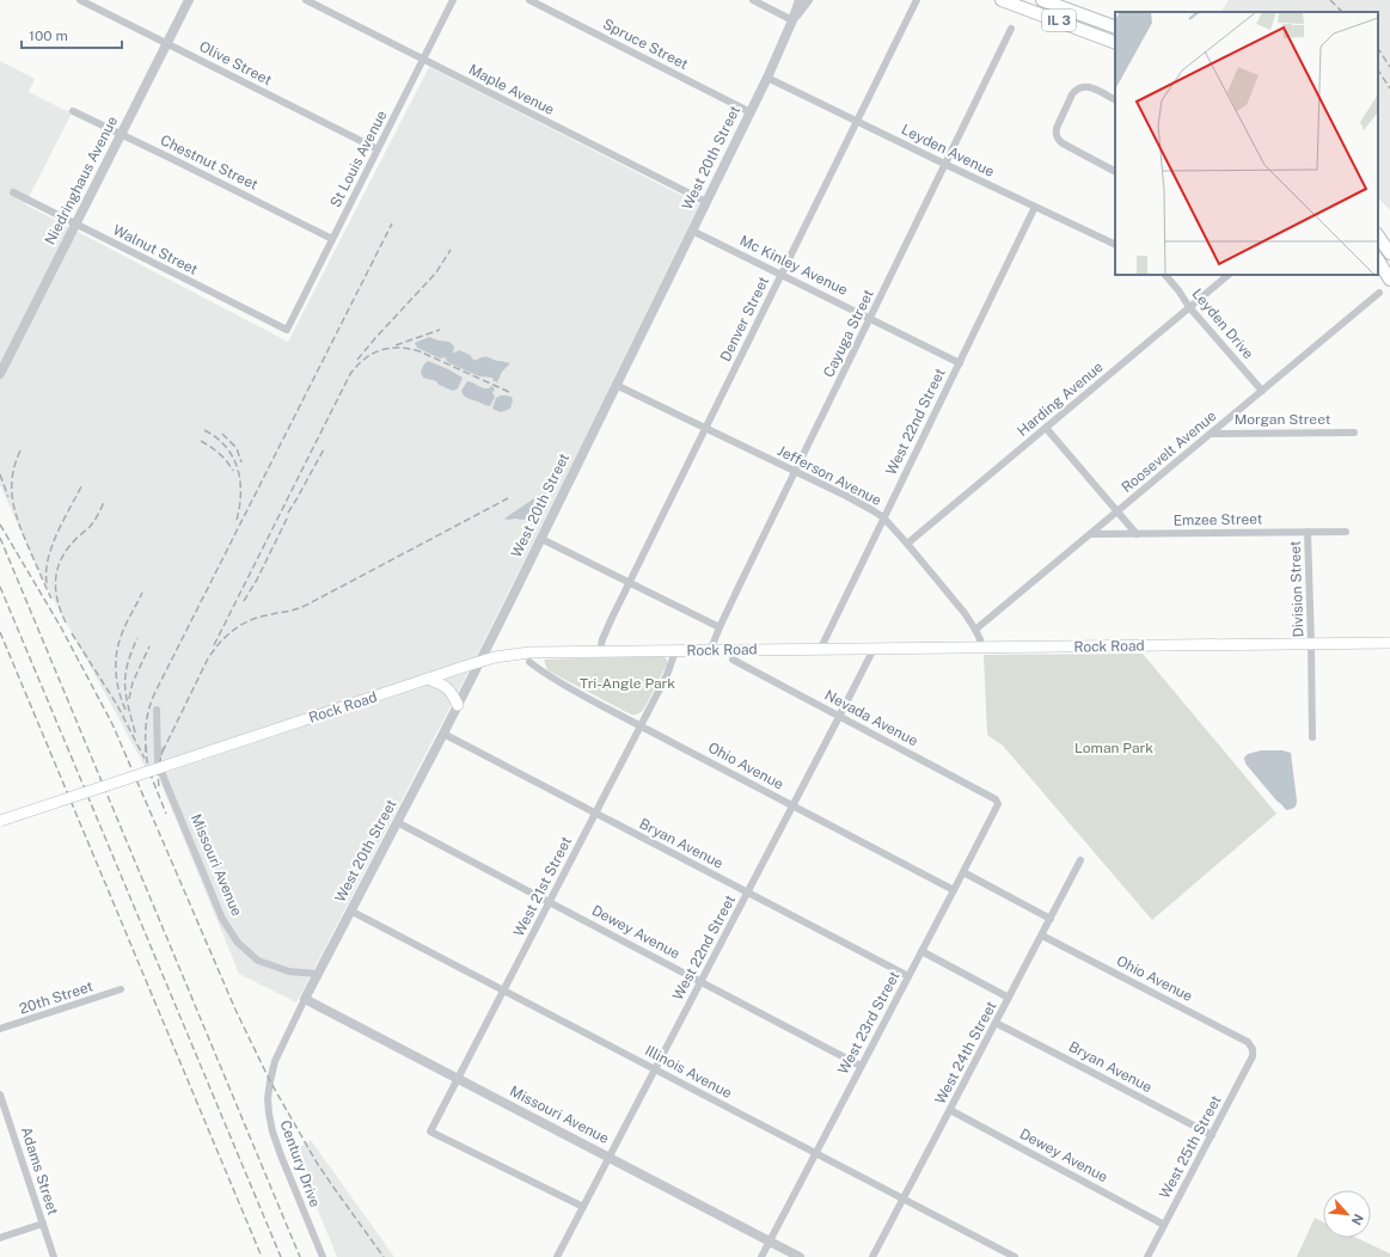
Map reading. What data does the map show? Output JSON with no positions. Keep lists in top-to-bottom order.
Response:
{
  "streets": {
    "highway": ["IL 3"],
    "main road": ["Rock Road"],
    "street": [
      "Spruce Street",
      "Olive Street",
      "Maple Avenue",
      "Leyden Avenue",
      "West 20th Street",
      "St Louis Avenue",
      "Chestnut Street",
      "Niedringhaus Avenue",
      "Walnut Street",
      "Mc Kinley Avenue",
      "Denver Street",
      "Leyden Drive",
      "Cayuga Street",
      "Harding Avenue",
      "Morgan Street",
      "West 22nd Street",
      "Roosevelt Avenue",
      "Jefferson Avenue",
      "Emzee Street",
      "Division Street",
      "Nevada Avenue",
      "Ohio Avenue",
      "Bryan Avenue",
      "Missouri Avenue",
      "West 21st Street",
      "Dewey Avenue",
      "20th Street",
      "West 23rd Street",
      "West 24th Street",
      "Illinois Avenue",
      "West 25th Street",
      "Century Drive",
      "Adams Street"
    ]
  },
  "crossings": [
    ["Spruce Street", "West 20th Street"],
    ["Olive Street", "St Louis Avenue"],
    ["Olive Street", "Niedringhaus Avenue"],
    ["Maple Avenue", "West 20th Street"],
    ["Maple Avenue", "St Louis Avenue"],
    ["Leyden Avenue", "West 20th Street"],
    ["Leyden Avenue", "Denver Street"],
    ["Leyden Avenue", "Cayuga Street"],
    ["Leyden Avenue", "West 22nd Street"],
    ["West 20th Street", "Mc Kinley Avenue"],
    ["West 20th Street", "Jefferson Avenue"],
    ["West 20th Street", "Rock Road"],
    ["West 20th Street", "Bryan Avenue"],
    ["West 20th Street", "Missouri Avenue"],
    ["West 20th Street", "Dewey Avenue"],
    ["West 20th Street", "Illinois Avenue"],
    ["West 20th Street", "Century Drive"],
    ["St Louis Avenue", "Chestnut Street"],
    ["St Louis Avenue", "Walnut Street"],
    ["Chestnut Street", "Niedringhaus Avenue"],
    ["Niedringhaus Avenue", "Walnut Street"],
    ["Mc Kinley Avenue", "Denver Street"],
    ["Mc Kinley Avenue", "Cayuga Street"],
    ["Mc Kinley Avenue", "West 22nd Street"],
    ["Denver Street", "Jefferson Avenue"],
    ["Denver Street", "Rock Road"],
    ["Leyden Drive", "Harding Avenue"],
    ["Leyden Drive", "Roosevelt Avenue"],
    ["Cayuga Street", "Jefferson Avenue"],
    ["Cayuga Street", "Rock Road"],
    ["Harding Avenue", "Jefferson Avenue"],
    ["Morgan Street", "Roosevelt Avenue"],
    ["West 22nd Street", "Jefferson Avenue"],
    ["West 22nd Street", "Rock Road"],
    ["West 22nd Street", "Nevada Avenue"],
    ["West 22nd Street", "Ohio Avenue"],
    ["West 22nd Street", "Bryan Avenue"],
    ["West 22nd Street", "Missouri Avenue"],
    ["West 22nd Street", "West 21st Street"],
    ["West 22nd Street", "Dewey Avenue"],
    ["West 22nd Street", "Illinois Avenue"],
    ["Roosevelt Avenue", "Jefferson Avenue"],
    ["Roosevelt Avenue", "Emzee Street"],
    ["Jefferson Avenue", "Rock Road"],
    ["Emzee Street", "Division Street"],
    ["Division Street", "Rock Road"],
    ["Rock Road", "West 21st Street"],
    ["Nevada Avenue", "West 23rd Street"],
    ["Ohio Avenue", "West 21st Street"],
    ["Ohio Avenue", "West 23rd Street"],
    ["Ohio Avenue", "West 24th Street"],
    ["Ohio Avenue", "West 25th Street"],
    ["Bryan Avenue", "West 21st Street"],
    ["Bryan Avenue", "West 23rd Street"],
    ["Bryan Avenue", "West 24th Street"],
    ["Bryan Avenue", "West 25th Street"],
    ["Missouri Avenue", "West 21st Street"],
    ["Missouri Avenue", "West 23rd Street"],
    ["Missouri Avenue", "Century Drive"],
    ["West 21st Street", "Dewey Avenue"],
    ["West 21st Street", "Illinois Avenue"],
    ["Dewey Avenue", "West 23rd Street"],
    ["Dewey Avenue", "West 24th Street"],
    ["Dewey Avenue", "West 25th Street"],
    ["West 23rd Street", "Illinois Avenue"],
    ["West 24th Street", "Illinois Avenue"]
  ],
  "parks": ["Tri-Angle Park", "Loman Park"],
  "scale_bar": "100 m",
  "north": "bottom right"
}
